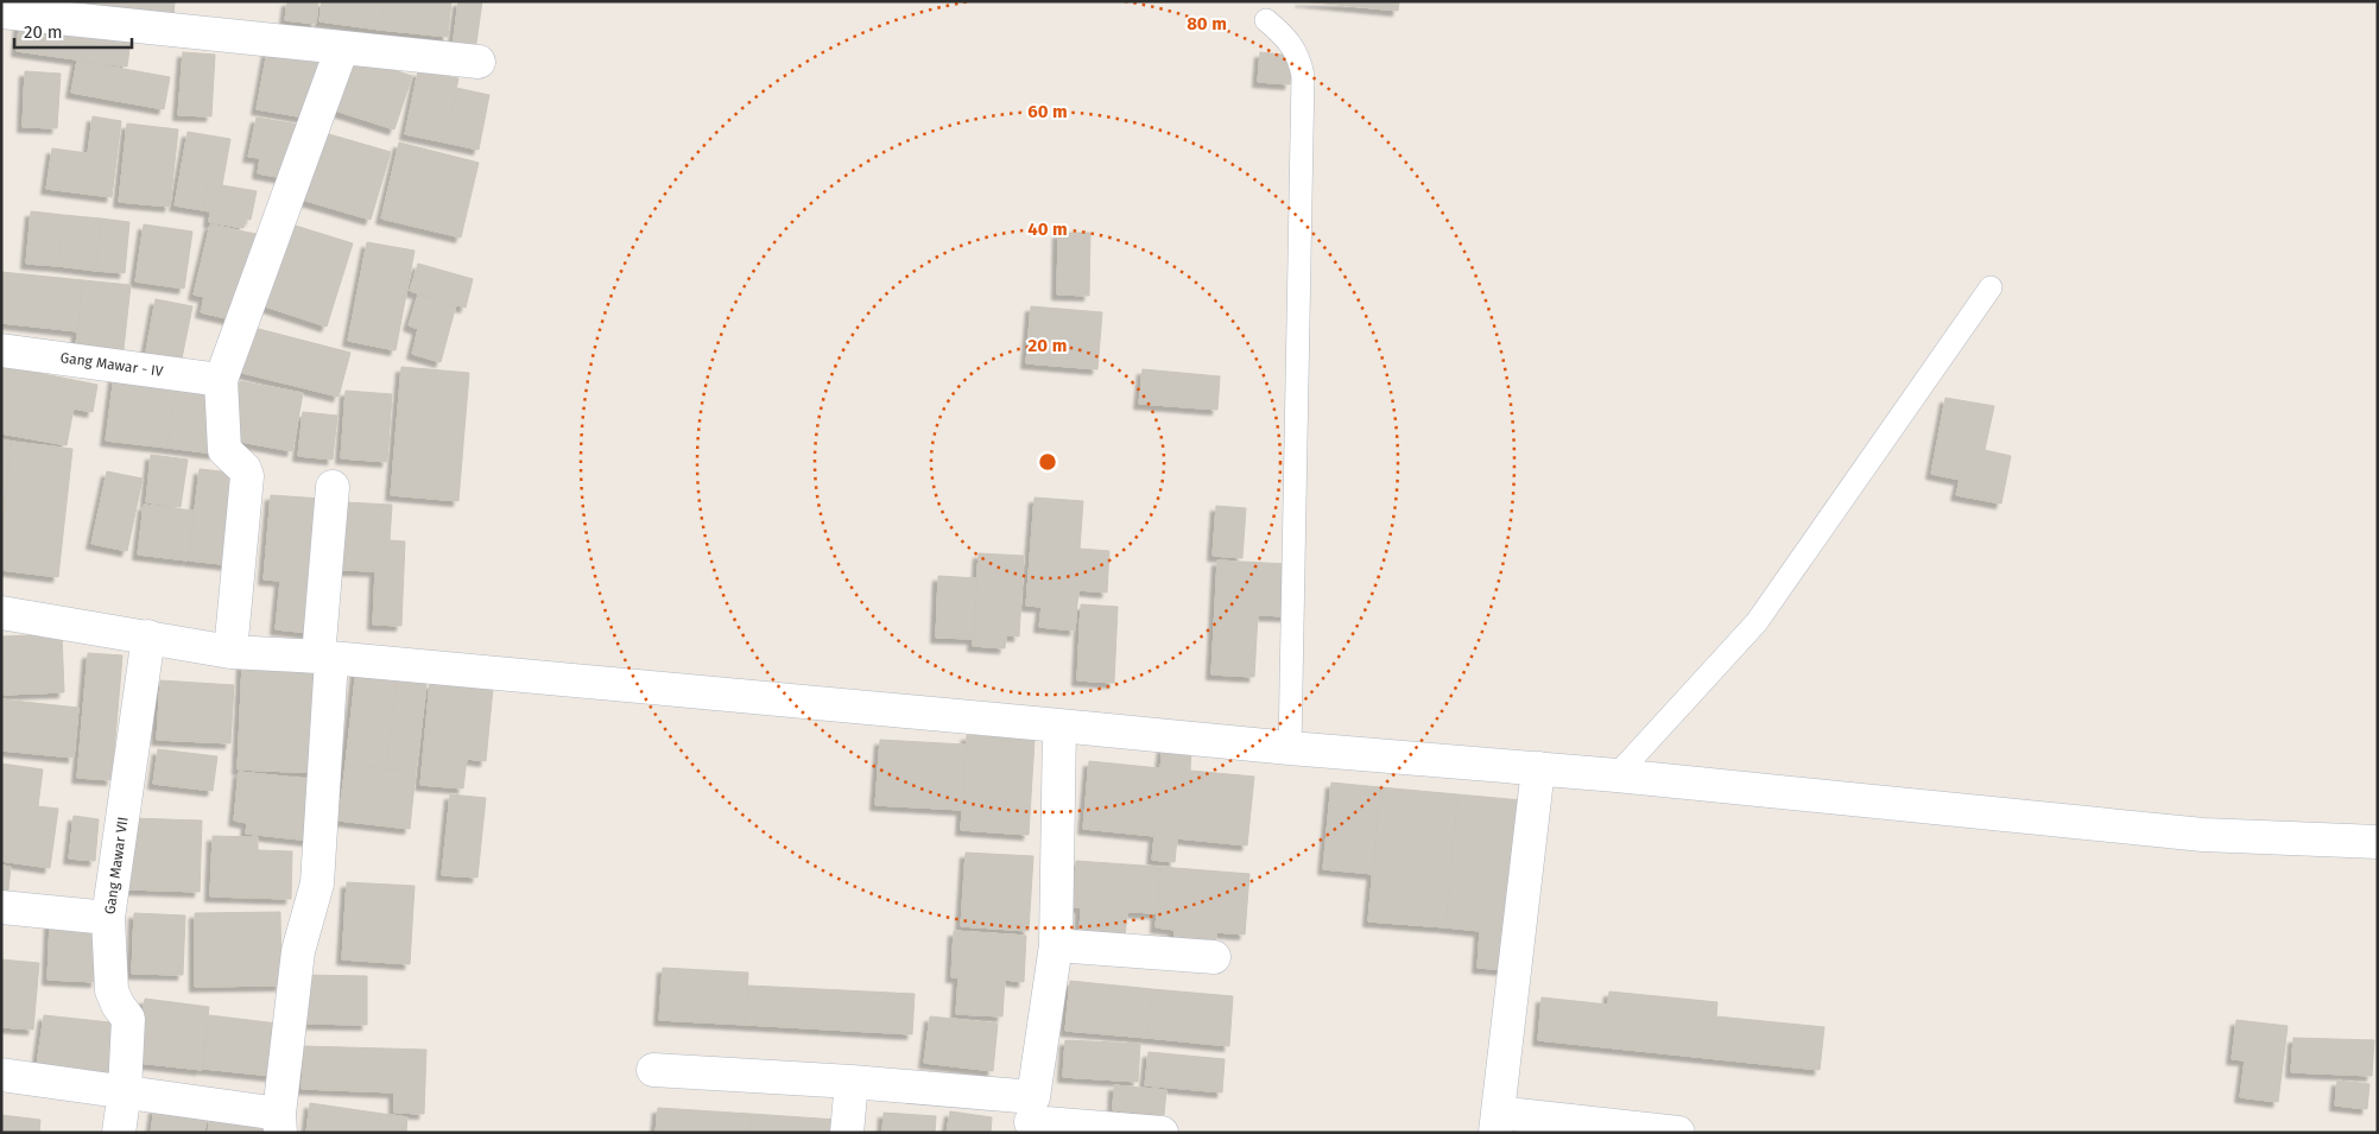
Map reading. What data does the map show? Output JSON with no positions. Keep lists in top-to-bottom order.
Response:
{
  "streets": {
    "street": ["Gang Mawar - IV", "Gang Mawar VII"]
  },
  "scale_bar": "20 m",
  "rings": [
    "80 m",
    "60 m",
    "40 m",
    "20 m"
  ]
}
